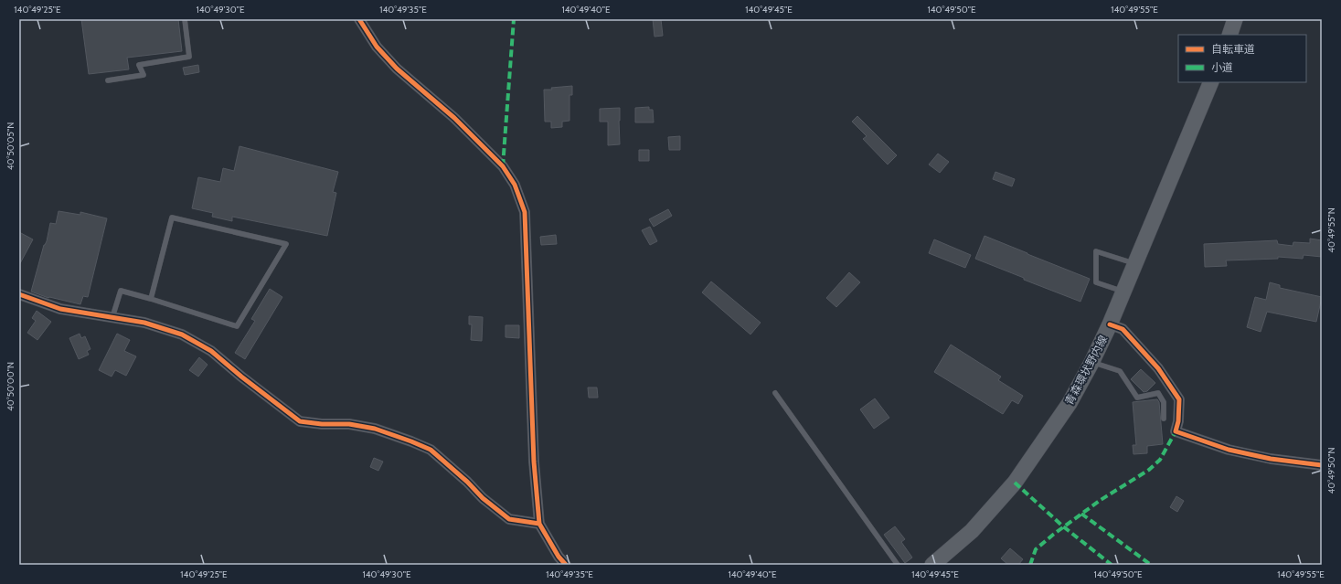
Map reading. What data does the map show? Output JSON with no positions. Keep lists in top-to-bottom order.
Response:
{
  "streets": {
    "main road": ["青森環状野内線"]
  },
  "legend": ["自転車道", "小道"],
  "coordinates": [
    "140°49'25\"E",
    "140°49'30\"E",
    "140°49'35\"E",
    "140°49'40\"E",
    "140°49'45\"E",
    "140°49'50\"E",
    "140°49'55\"E",
    "40°50'05\"N",
    "40°49'55\"N",
    "40°50'00\"N",
    "40°49'50\"N"
  ]
}
